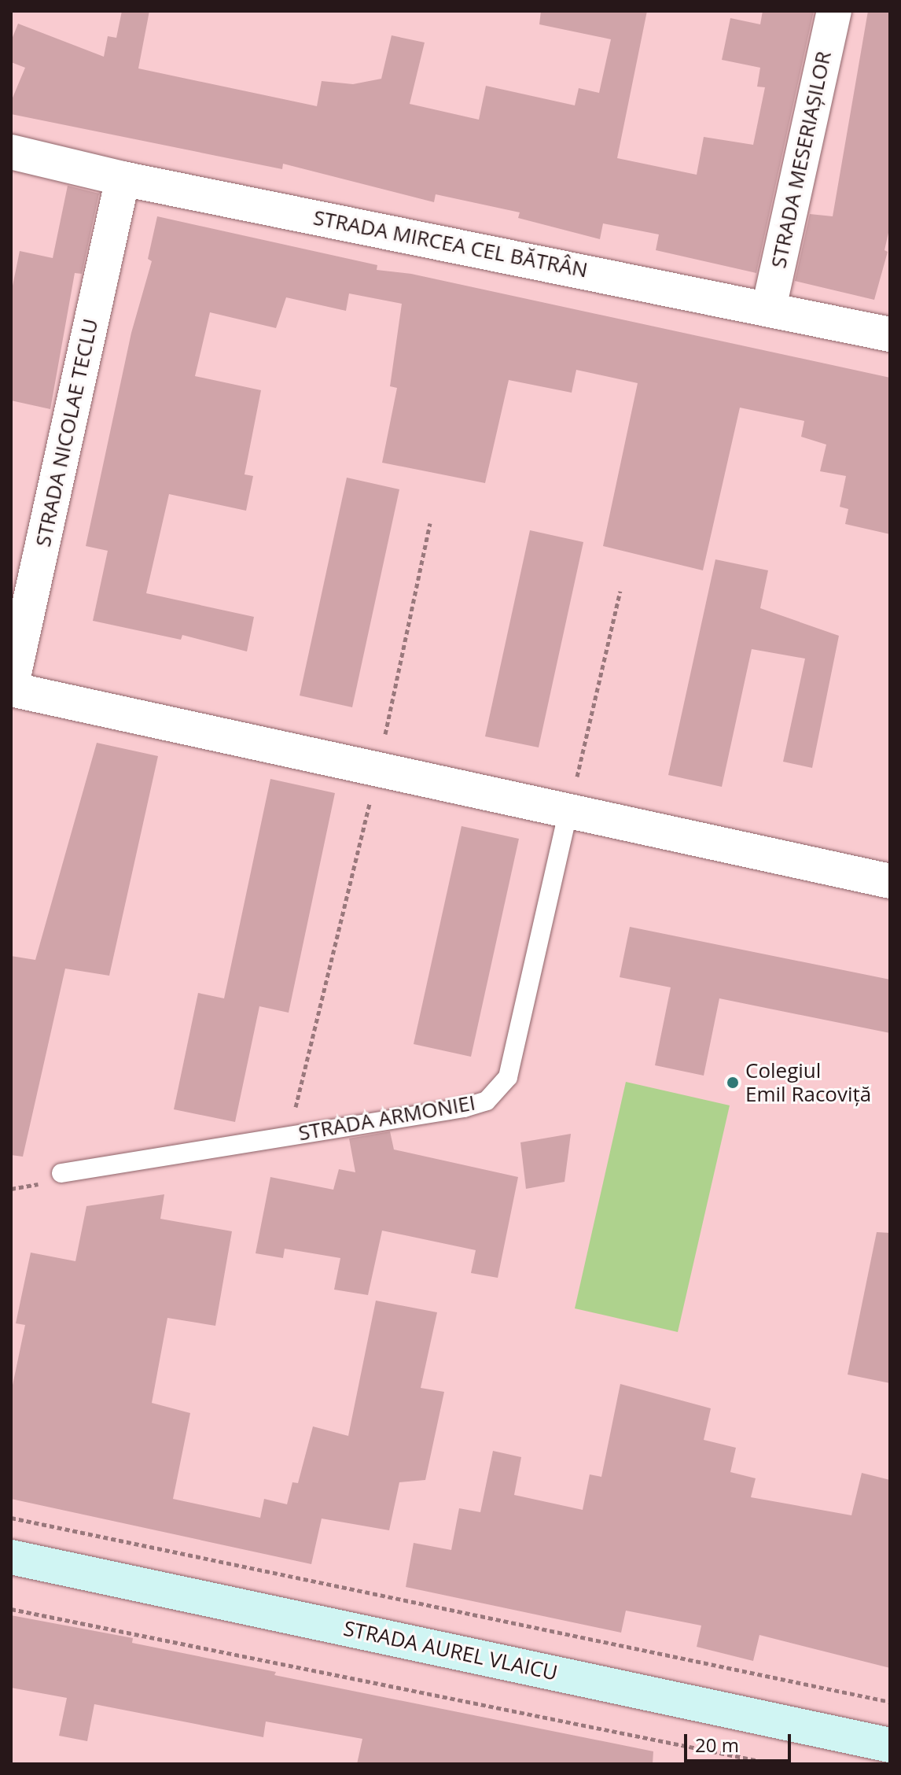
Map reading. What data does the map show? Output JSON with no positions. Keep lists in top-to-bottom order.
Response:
{
  "streets": {
    "main road": ["STRADA AUREL VLAICU"],
    "street": ["STRADA MESERIAȘILOR", "STRADA MIRCEA CEL BĂTRÂN", "STRADA NICOLAE TECLU"],
    "lane": ["STRADA ARMONIEI"]
  },
  "crossings": [
    ["STRADA MESERIAȘILOR", "STRADA MIRCEA CEL BĂTRÂN"],
    ["STRADA MIRCEA CEL BĂTRÂN", "STRADA NICOLAE TECLU"]
  ],
  "places": ["Colegiul Emil Racoviță"],
  "scale_bar": "20 m"
}
